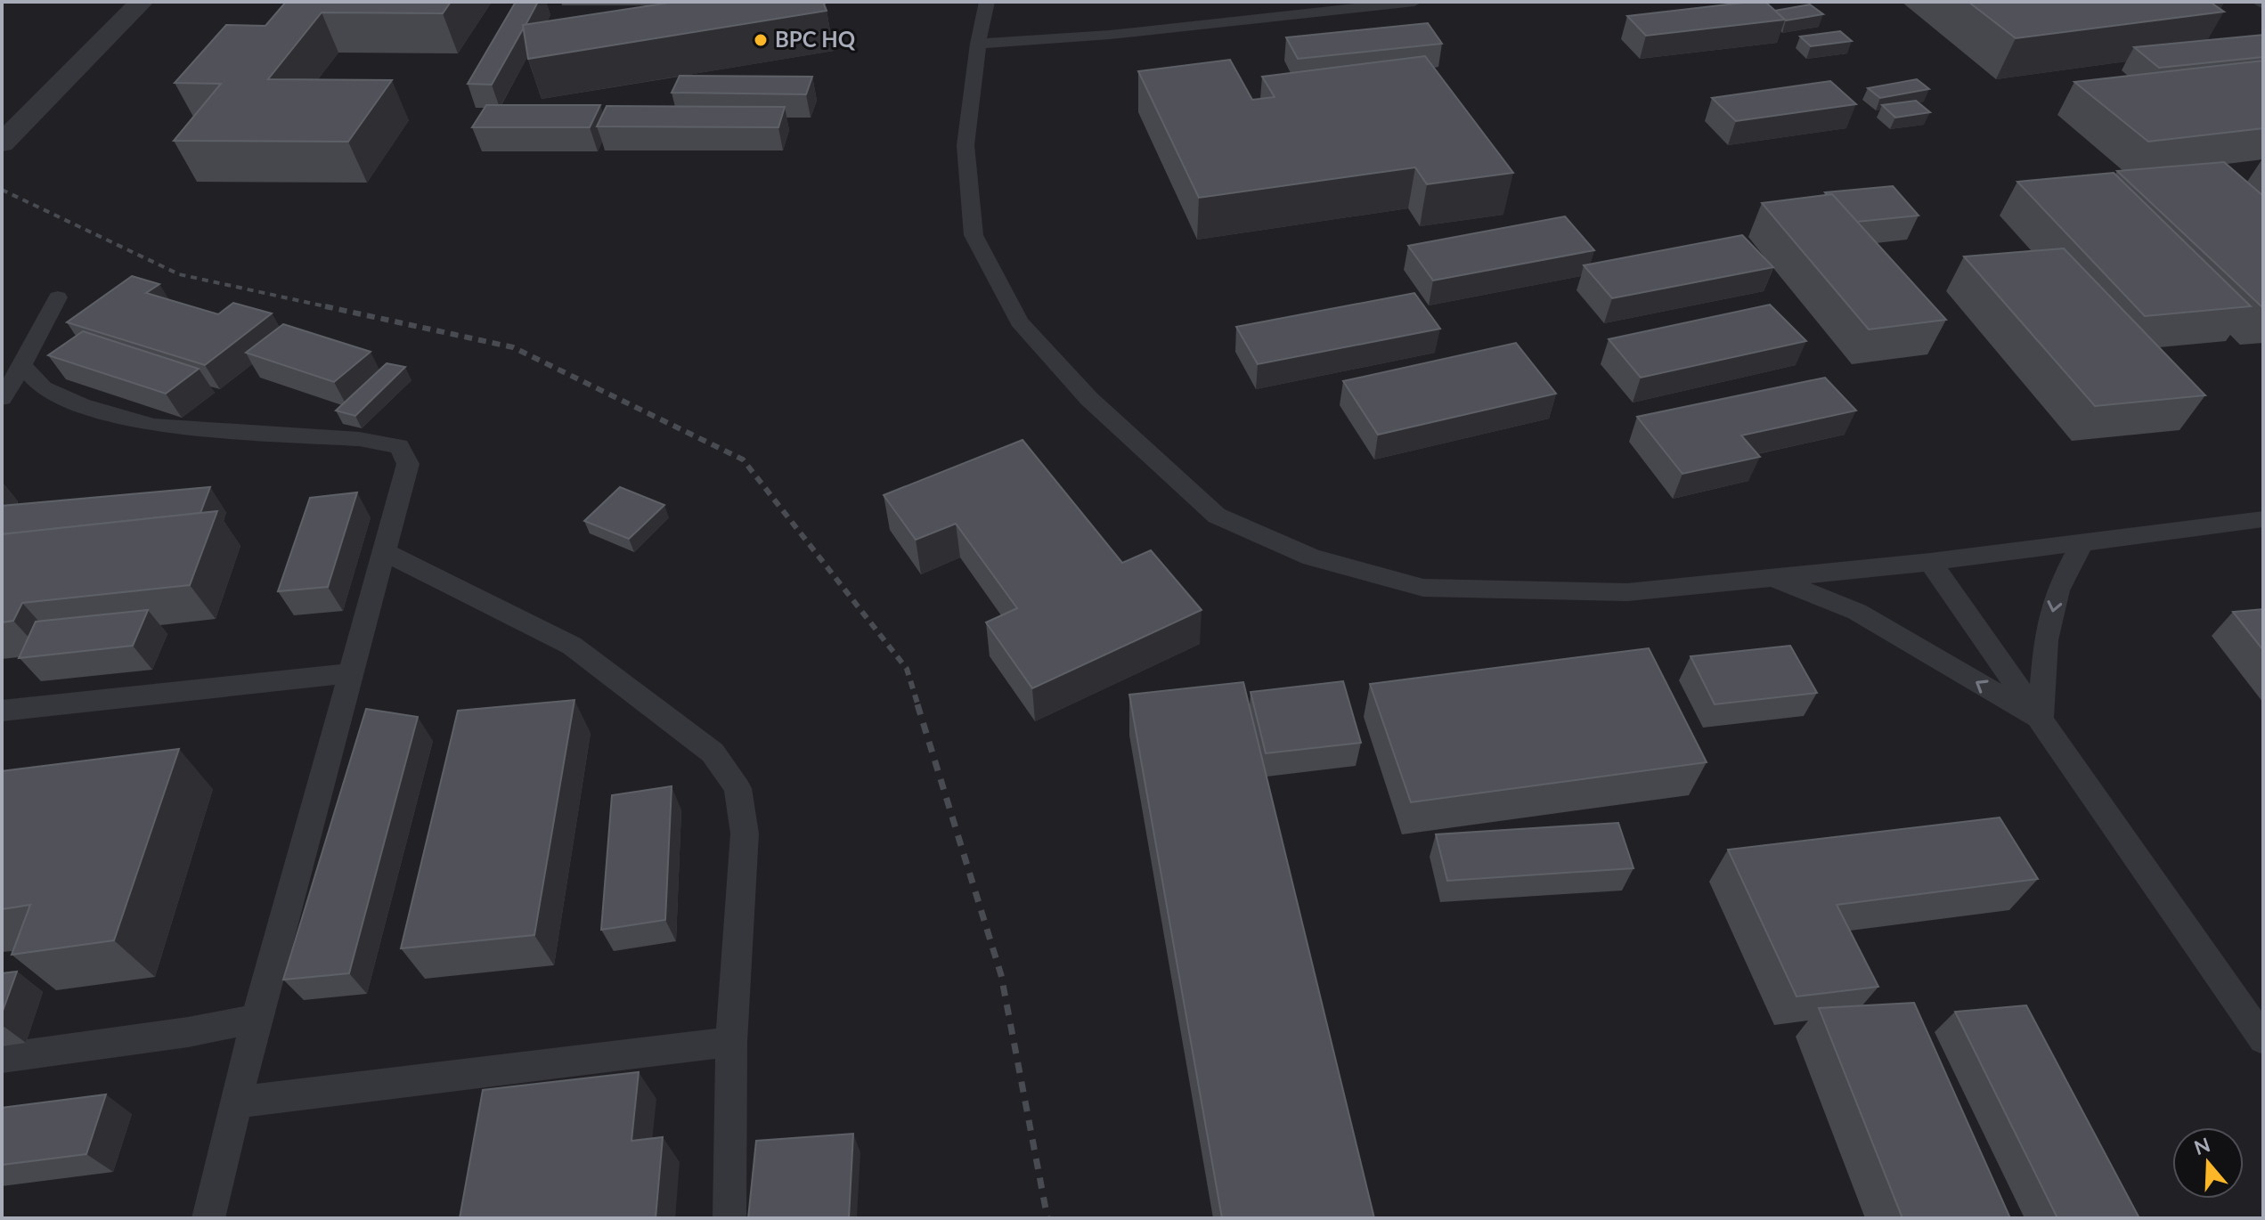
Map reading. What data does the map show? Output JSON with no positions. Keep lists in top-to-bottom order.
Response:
{
  "places": ["BPC HQ"],
  "north": "top"
}
